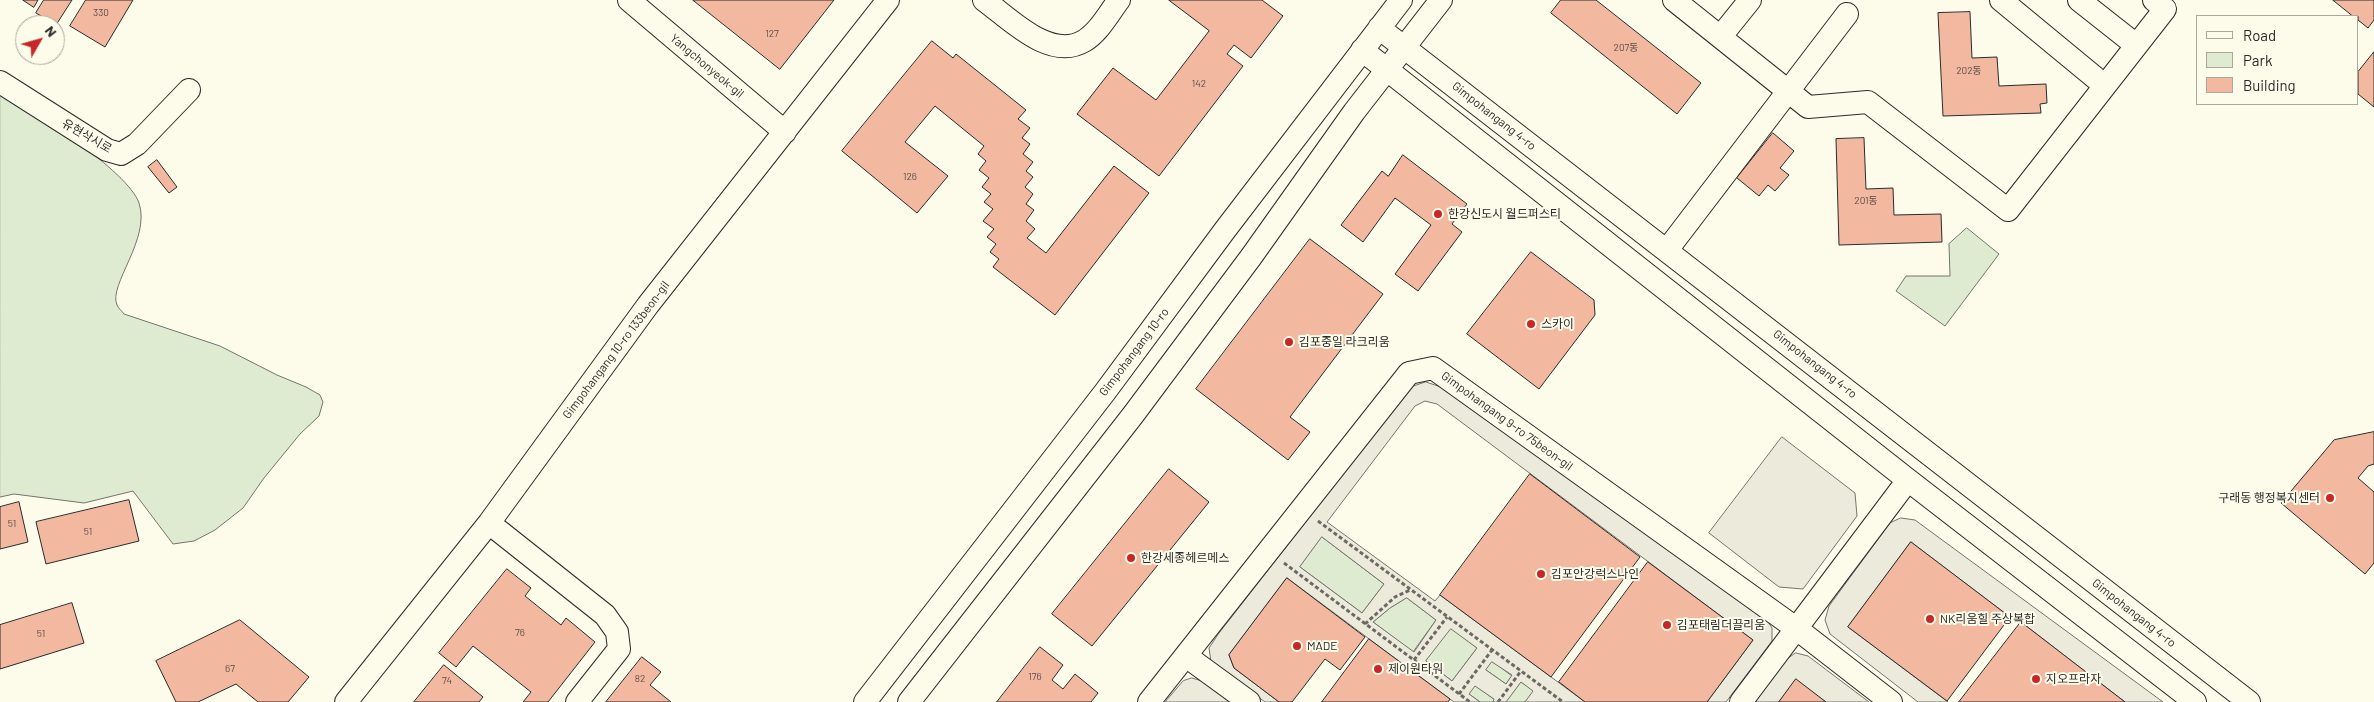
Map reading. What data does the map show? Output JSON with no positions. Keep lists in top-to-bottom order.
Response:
{
  "streets": {
    "street": [
      "Yangchonyeok-gil",
      "Gimpohangang 4-ro",
      "유현삭시로",
      "Gimpohangang 10-ro 133beon-gil",
      "Gimpohangang 10-ro",
      "Gimpohangang 9-ro 75beon-gil"
    ]
  },
  "crossings": [
    ["Yangchonyeok-gil", "Gimpohangang 10-ro 133beon-gil"],
    ["Gimpohangang 4-ro", "Gimpohangang 10-ro"]
  ],
  "places": [
    "한강신도시 월드퍼스티",
    "스카이",
    "김포중일 라크리움",
    "구래동 행정복지센터",
    "한강세종헤르메스",
    "김포안강럭스나인",
    "NK리움힐 주상복합",
    "김포태림더끌리움",
    "MADE",
    "제이원타워",
    "지오프라자"
  ],
  "house_numbers": [
    "330",
    "127",
    "207동",
    "202동",
    "142",
    "126",
    "201동",
    "51",
    "51",
    "76",
    "51",
    "67",
    "176",
    "82",
    "74"
  ],
  "legend": ["Road", "Park", "Building"],
  "north": "top right"
}
